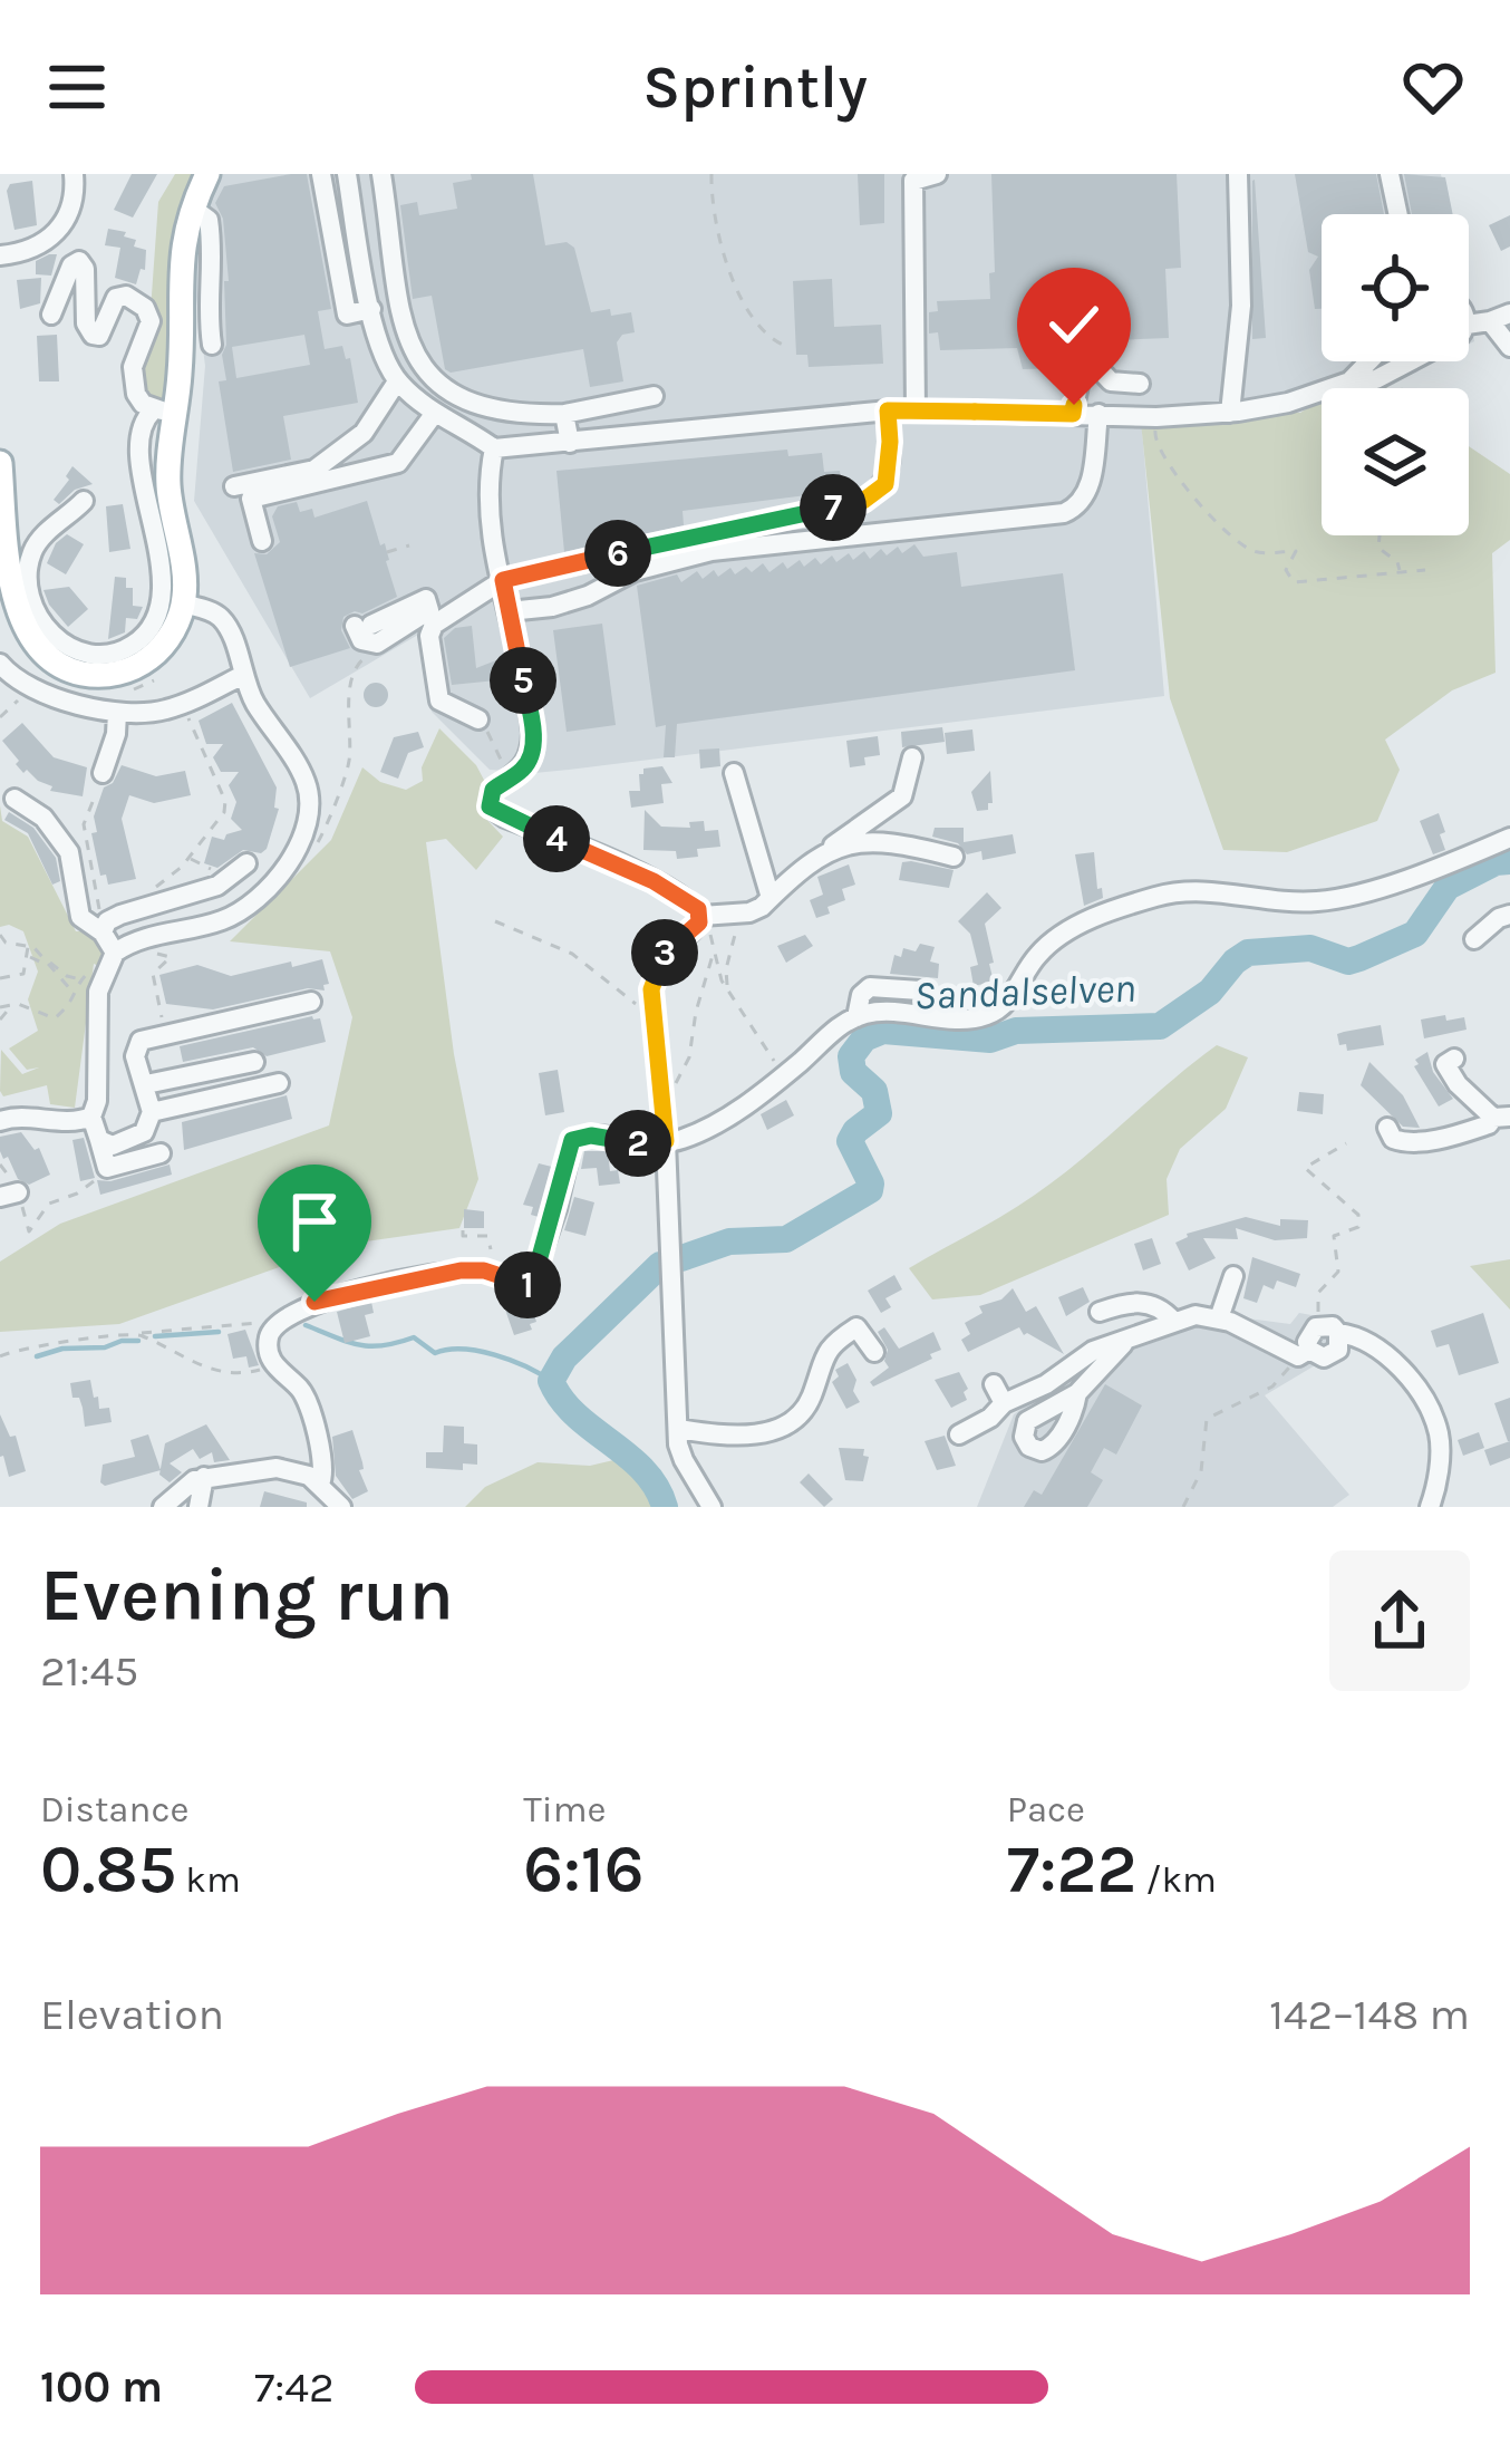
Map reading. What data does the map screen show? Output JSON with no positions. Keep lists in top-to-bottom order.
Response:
{
  "water": ["Sandalselven"],
  "page": {
    "header": "Sprintly",
    "pins": [
      "7",
      "6",
      "5",
      "4",
      "3",
      "2",
      "1"
    ],
    "heading": ["Evening run", "21:45"],
    "stats": [
      ["Distance", "0.85 km"],
      ["Time", "6:16"],
      ["Pace", "7:22 /km"]
    ],
    "chart": ["Elevation", "142–148 m"],
    "list": [
      {
        "name": "100 m",
        "note": "7:42"
      }
    ]
  }
}
